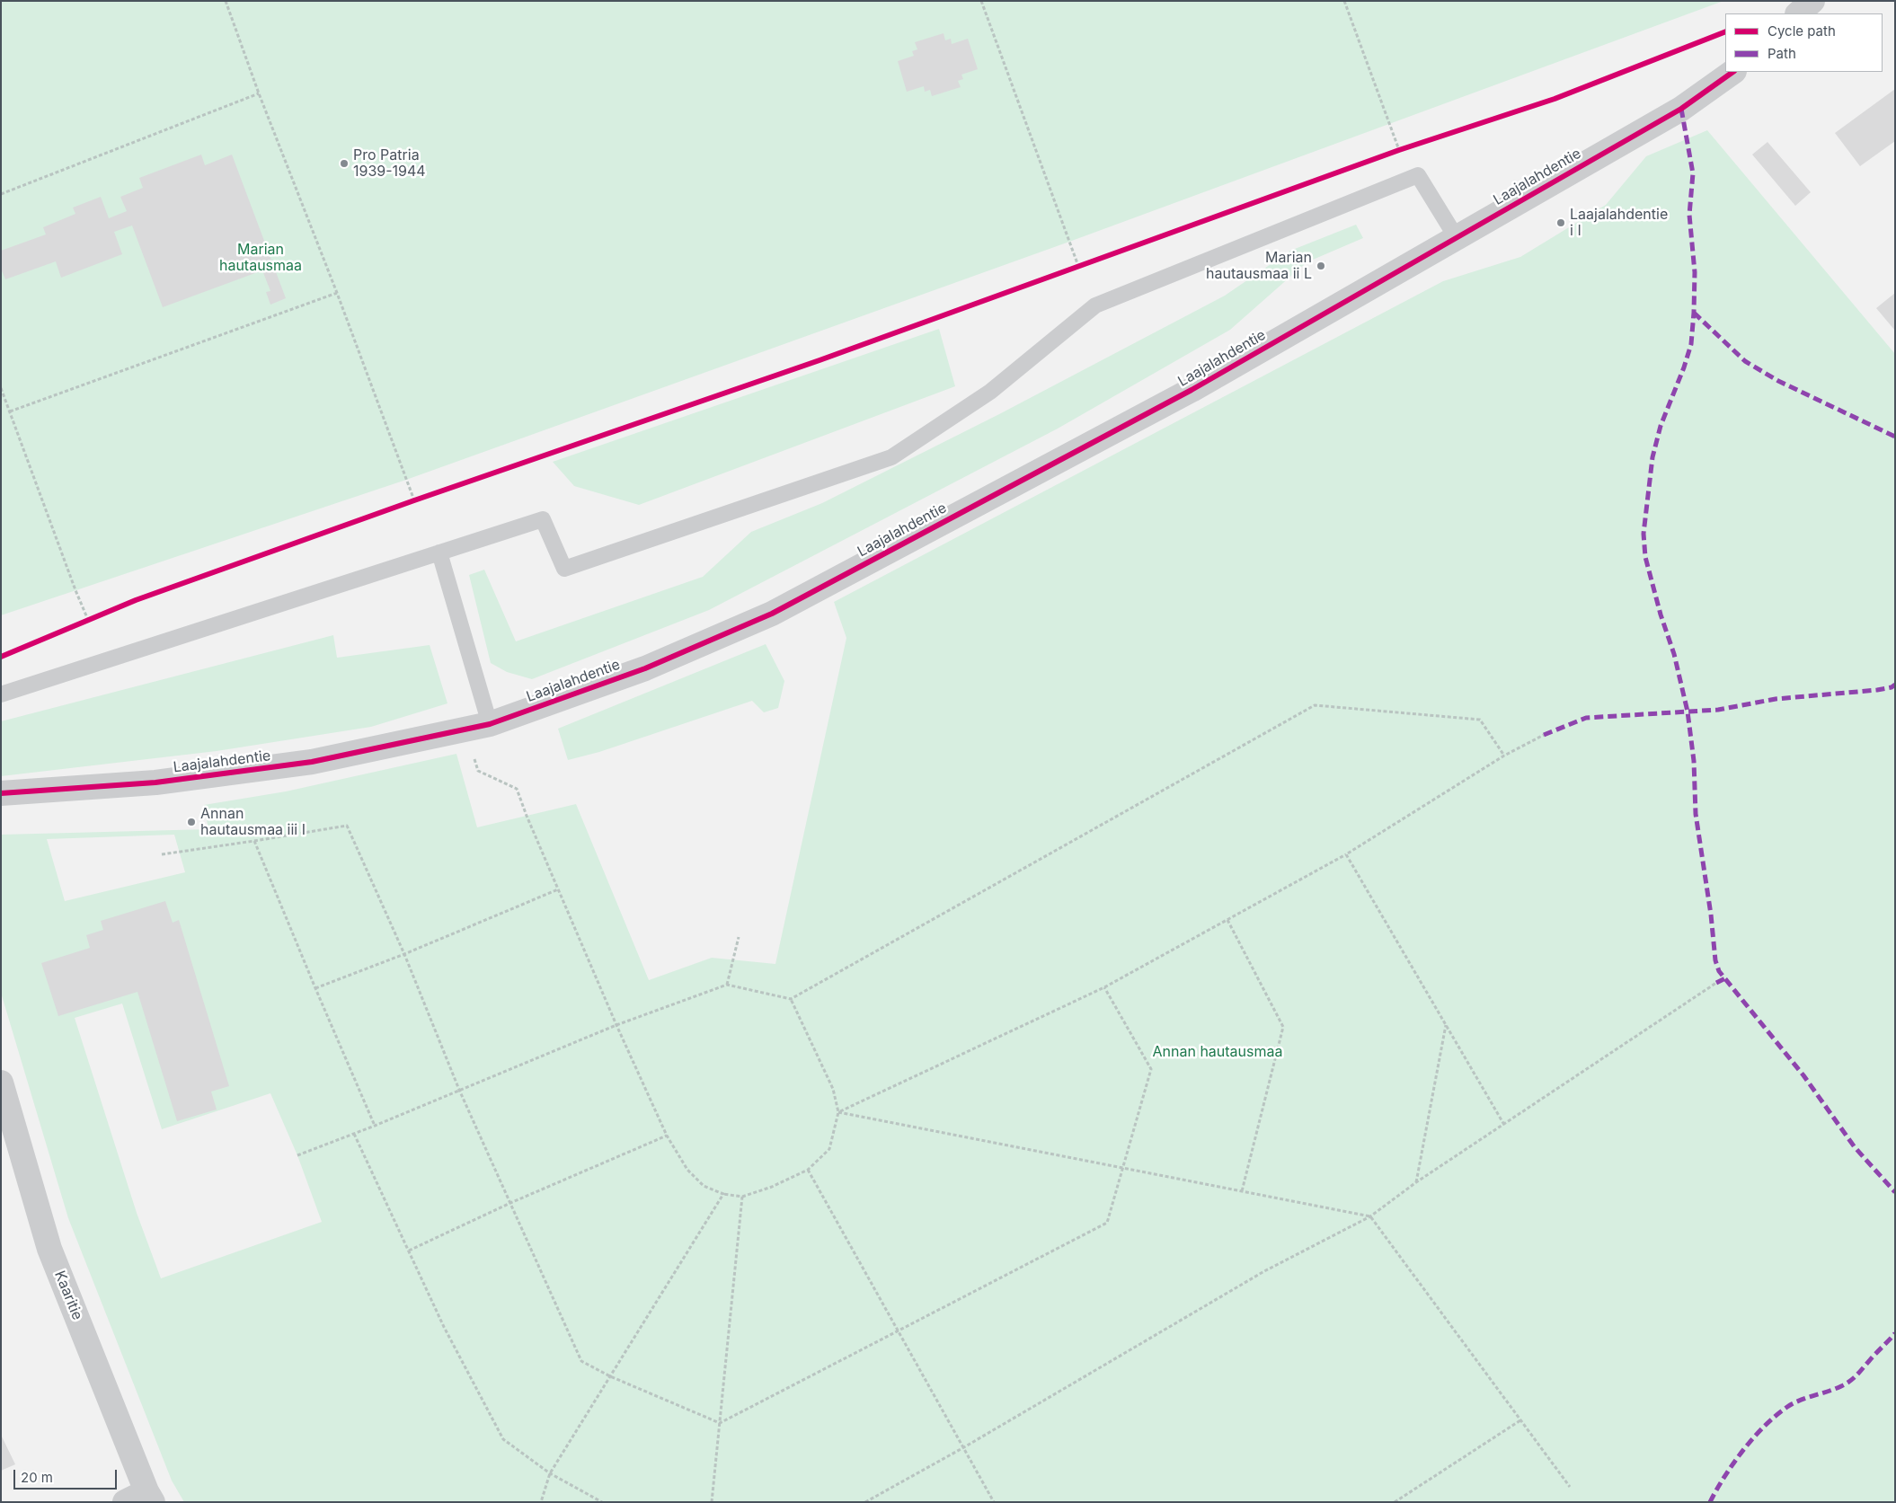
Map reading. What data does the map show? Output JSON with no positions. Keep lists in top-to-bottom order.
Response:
{
  "streets": {
    "street": ["Laajalahdentie", "Kaaritie"]
  },
  "parks": ["Marian hautausmaa", "Annan hautausmaa"],
  "places": [
    "Pro Patria 1939-1944",
    "Laajalahdentie i I",
    "Marian hautausmaa ii L",
    "Annan hautausmaa iii I"
  ],
  "legend": ["Cycle path", "Path"],
  "scale_bar": "20 m"
}
